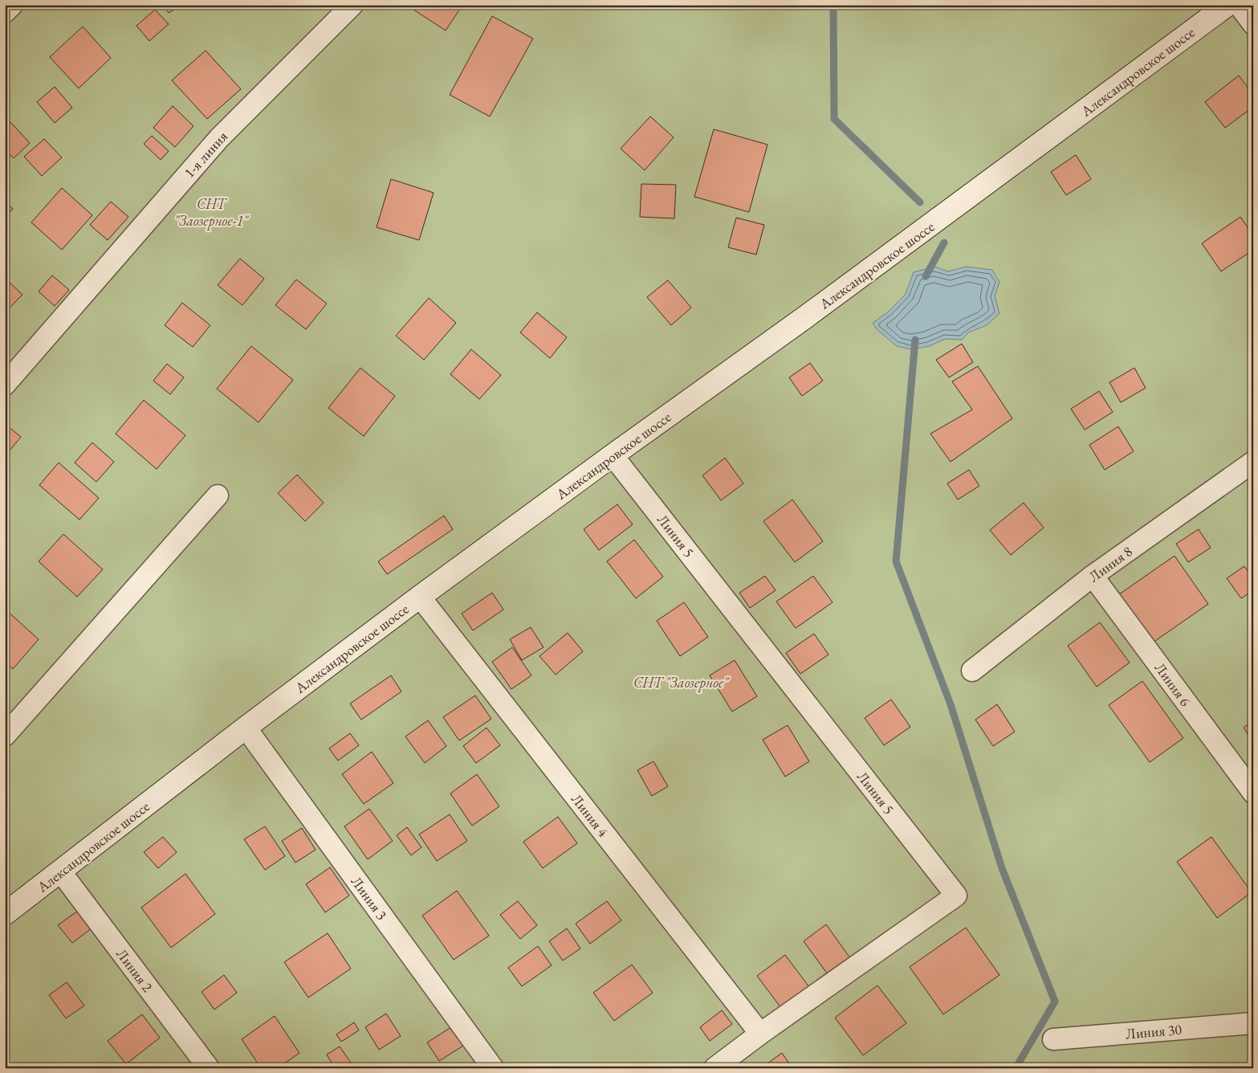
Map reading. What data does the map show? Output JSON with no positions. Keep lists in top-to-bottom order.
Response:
{
  "streets": {
    "street": [
      "Александровское шоссе",
      "1-я линия",
      "Линия 5",
      "Линия 8",
      "Линия 6",
      "Линия 4",
      "Линия 3",
      "Линия 2",
      "Линия 30"
    ]
  },
  "crossings": [
    ["Александровское шоссе", "Линия 5"],
    ["Александровское шоссе", "Линия 4"],
    ["Александровское шоссе", "Линия 3"],
    ["Александровское шоссе", "Линия 2"],
    ["Линия 5", "Линия 4"],
    ["Линия 8", "Линия 6"]
  ],
  "parks": ["СНТ \"Заозерное-1\"", "СНТ \"Заозерное\""]
}
